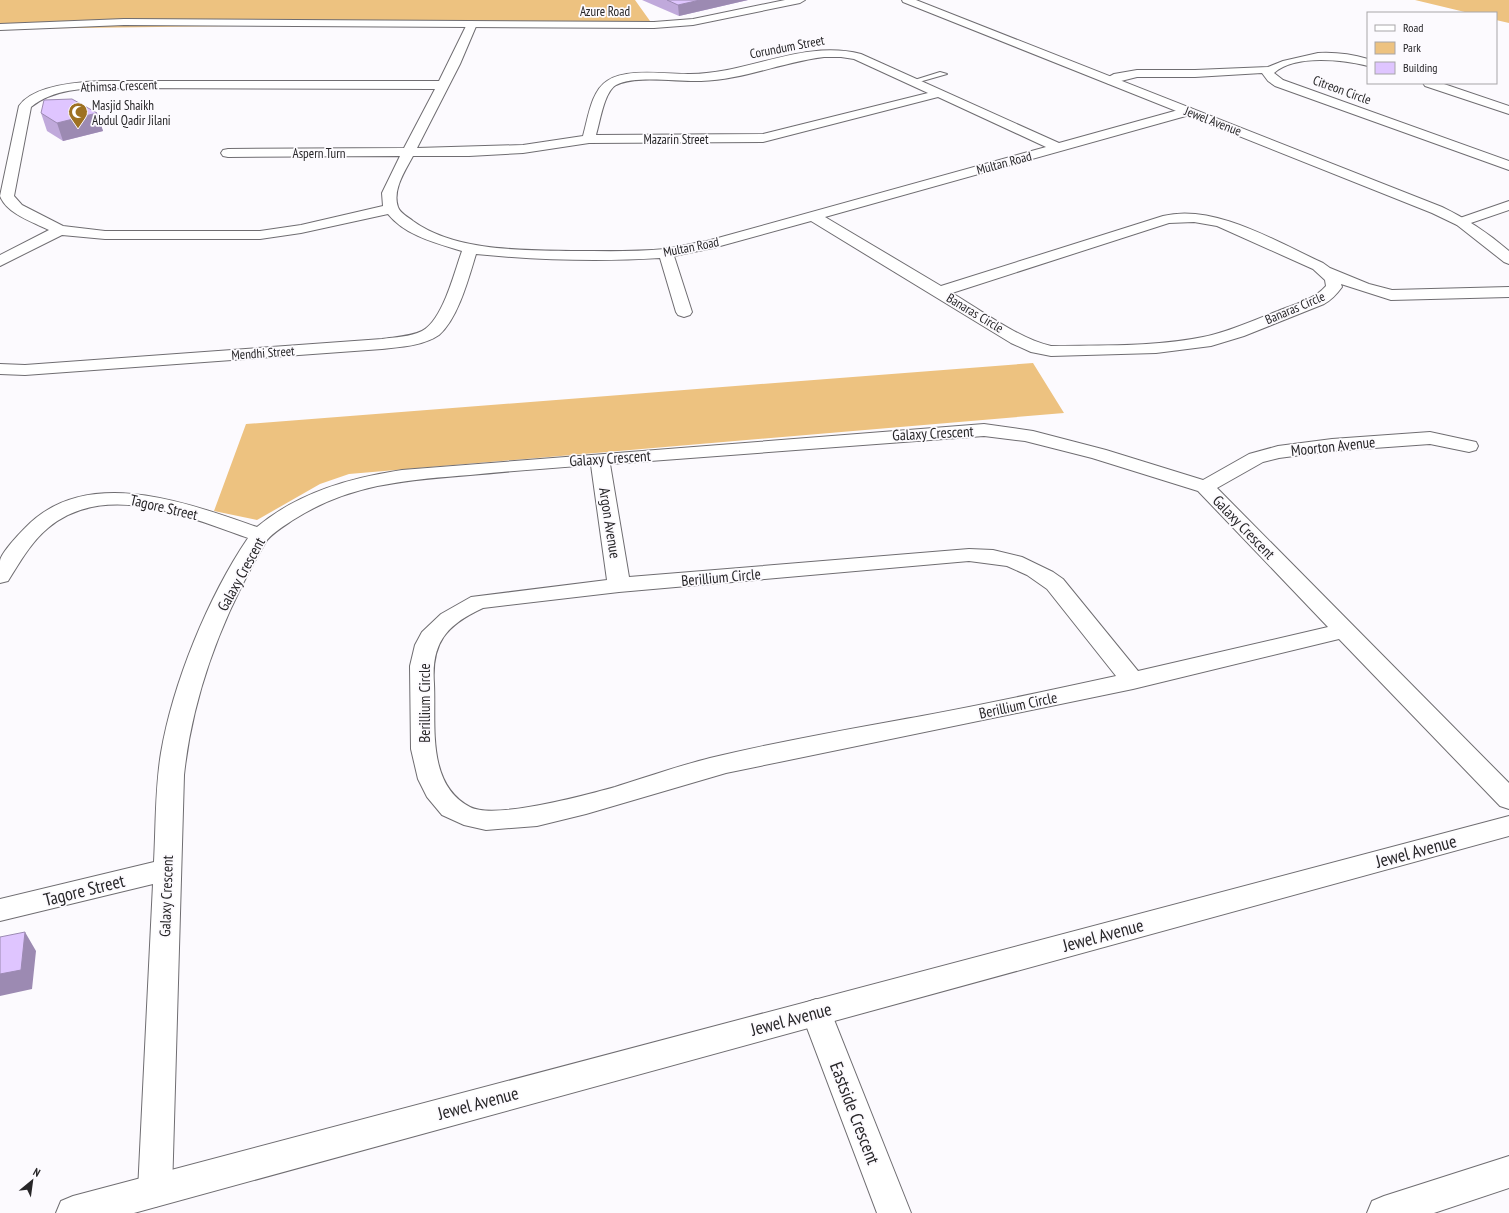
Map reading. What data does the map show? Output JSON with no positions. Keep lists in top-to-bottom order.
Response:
{
  "streets": {
    "street": [
      "Azure Road",
      "Corundum Street",
      "Athimsa Crescent",
      "Citreon Circle",
      "Jewel Avenue",
      "Mazarin Street",
      "Aspern Turn",
      "Multan Road",
      "Banaras Circle",
      "Mendhi Street",
      "Galaxy Crescent",
      "Moorton Avenue",
      "Tagore Street",
      "Argon Avenue",
      "Berillium Circle",
      "Eastside Crescent"
    ]
  },
  "crossings": [
    ["Corundum Street", "Mazarin Street"],
    ["Corundum Street", "Multan Road"],
    ["Athimsa Crescent", "Multan Road"],
    ["Jewel Avenue", "Multan Road"],
    ["Jewel Avenue", "Galaxy Crescent"],
    ["Jewel Avenue", "Eastside Crescent"],
    ["Mazarin Street", "Aspern Turn"],
    ["Multan Road", "Banaras Circle"],
    ["Multan Road", "Mendhi Street"],
    ["Galaxy Crescent", "Moorton Avenue"],
    ["Galaxy Crescent", "Tagore Street"],
    ["Galaxy Crescent", "Argon Avenue"],
    ["Galaxy Crescent", "Berillium Circle"],
    ["Argon Avenue", "Berillium Circle"]
  ],
  "places": {
    "mosque": ["Masjid Shaikh Abdul Qadir Jilani"]
  },
  "legend": ["Road", "Park", "Building"],
  "north": "top right"
}
